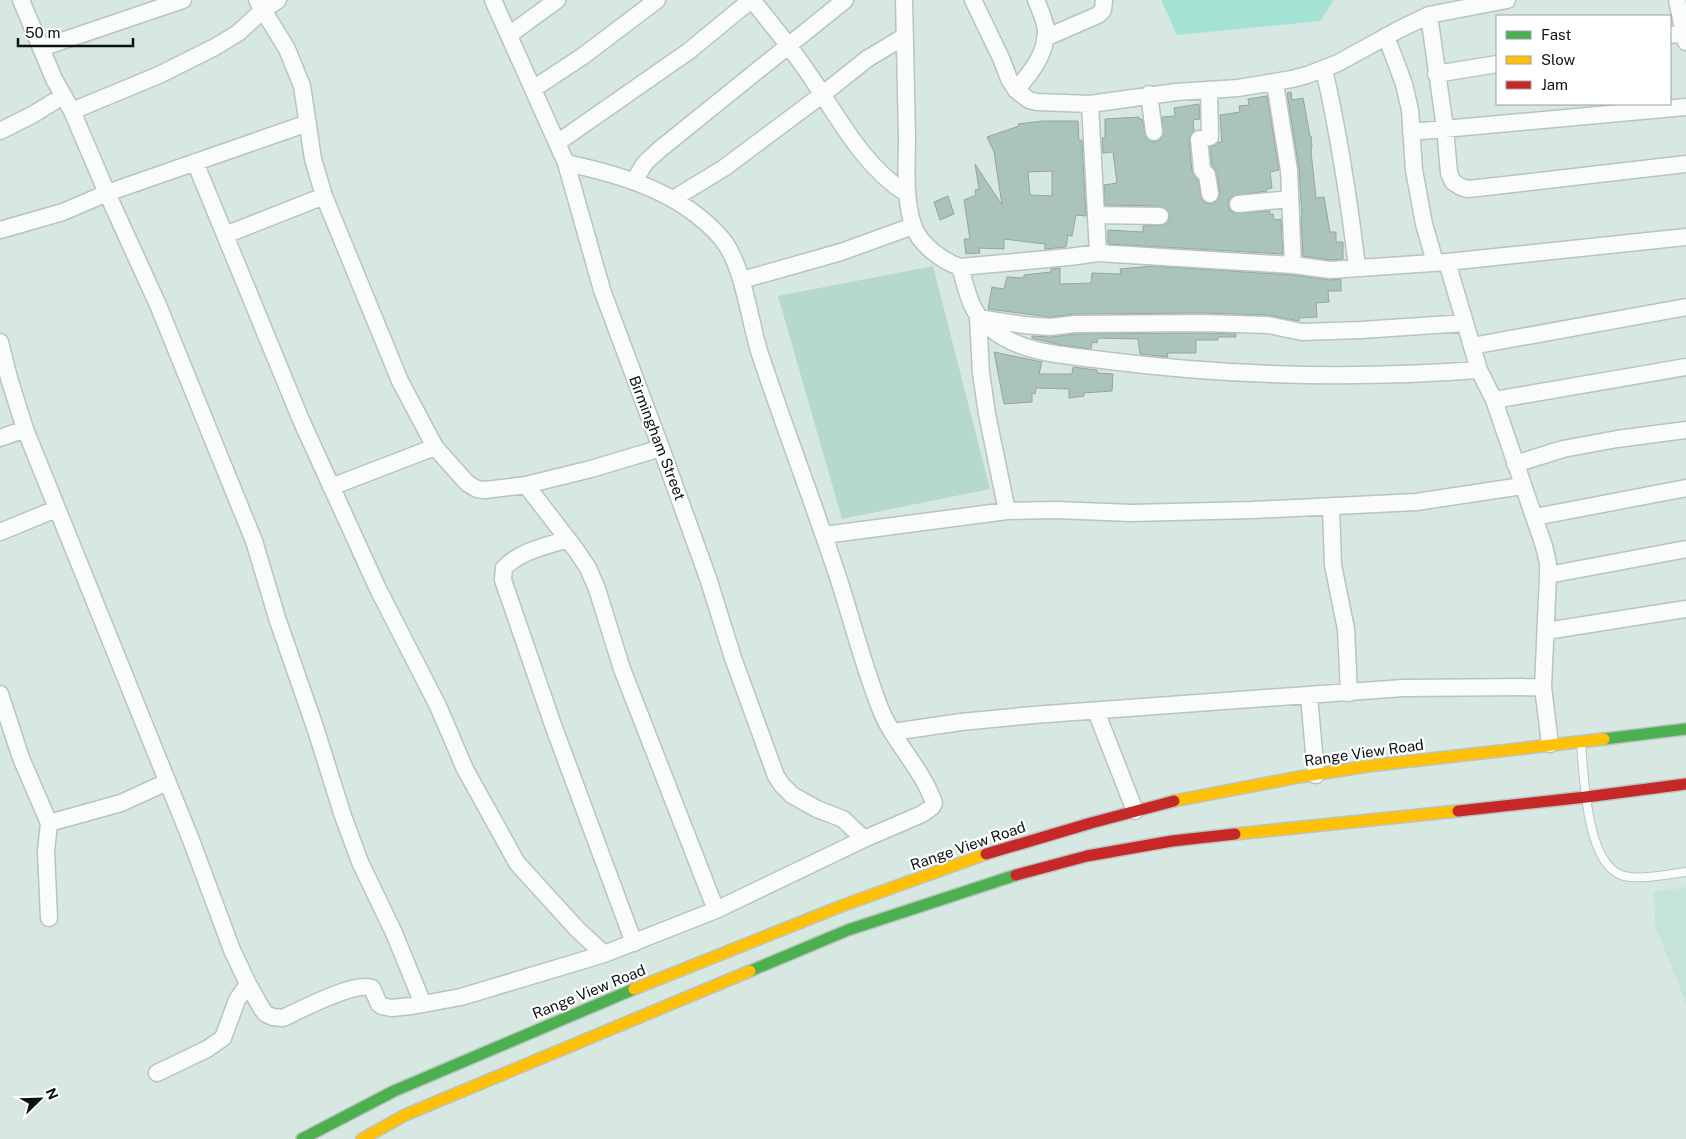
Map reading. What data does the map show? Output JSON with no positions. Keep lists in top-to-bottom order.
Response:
{
  "streets": {
    "main road": ["Range View Road"],
    "street": ["Birmingham Street"]
  },
  "legend": ["Fast", "Slow", "Jam"],
  "scale_bar": "50 m",
  "north": "top right"
}
